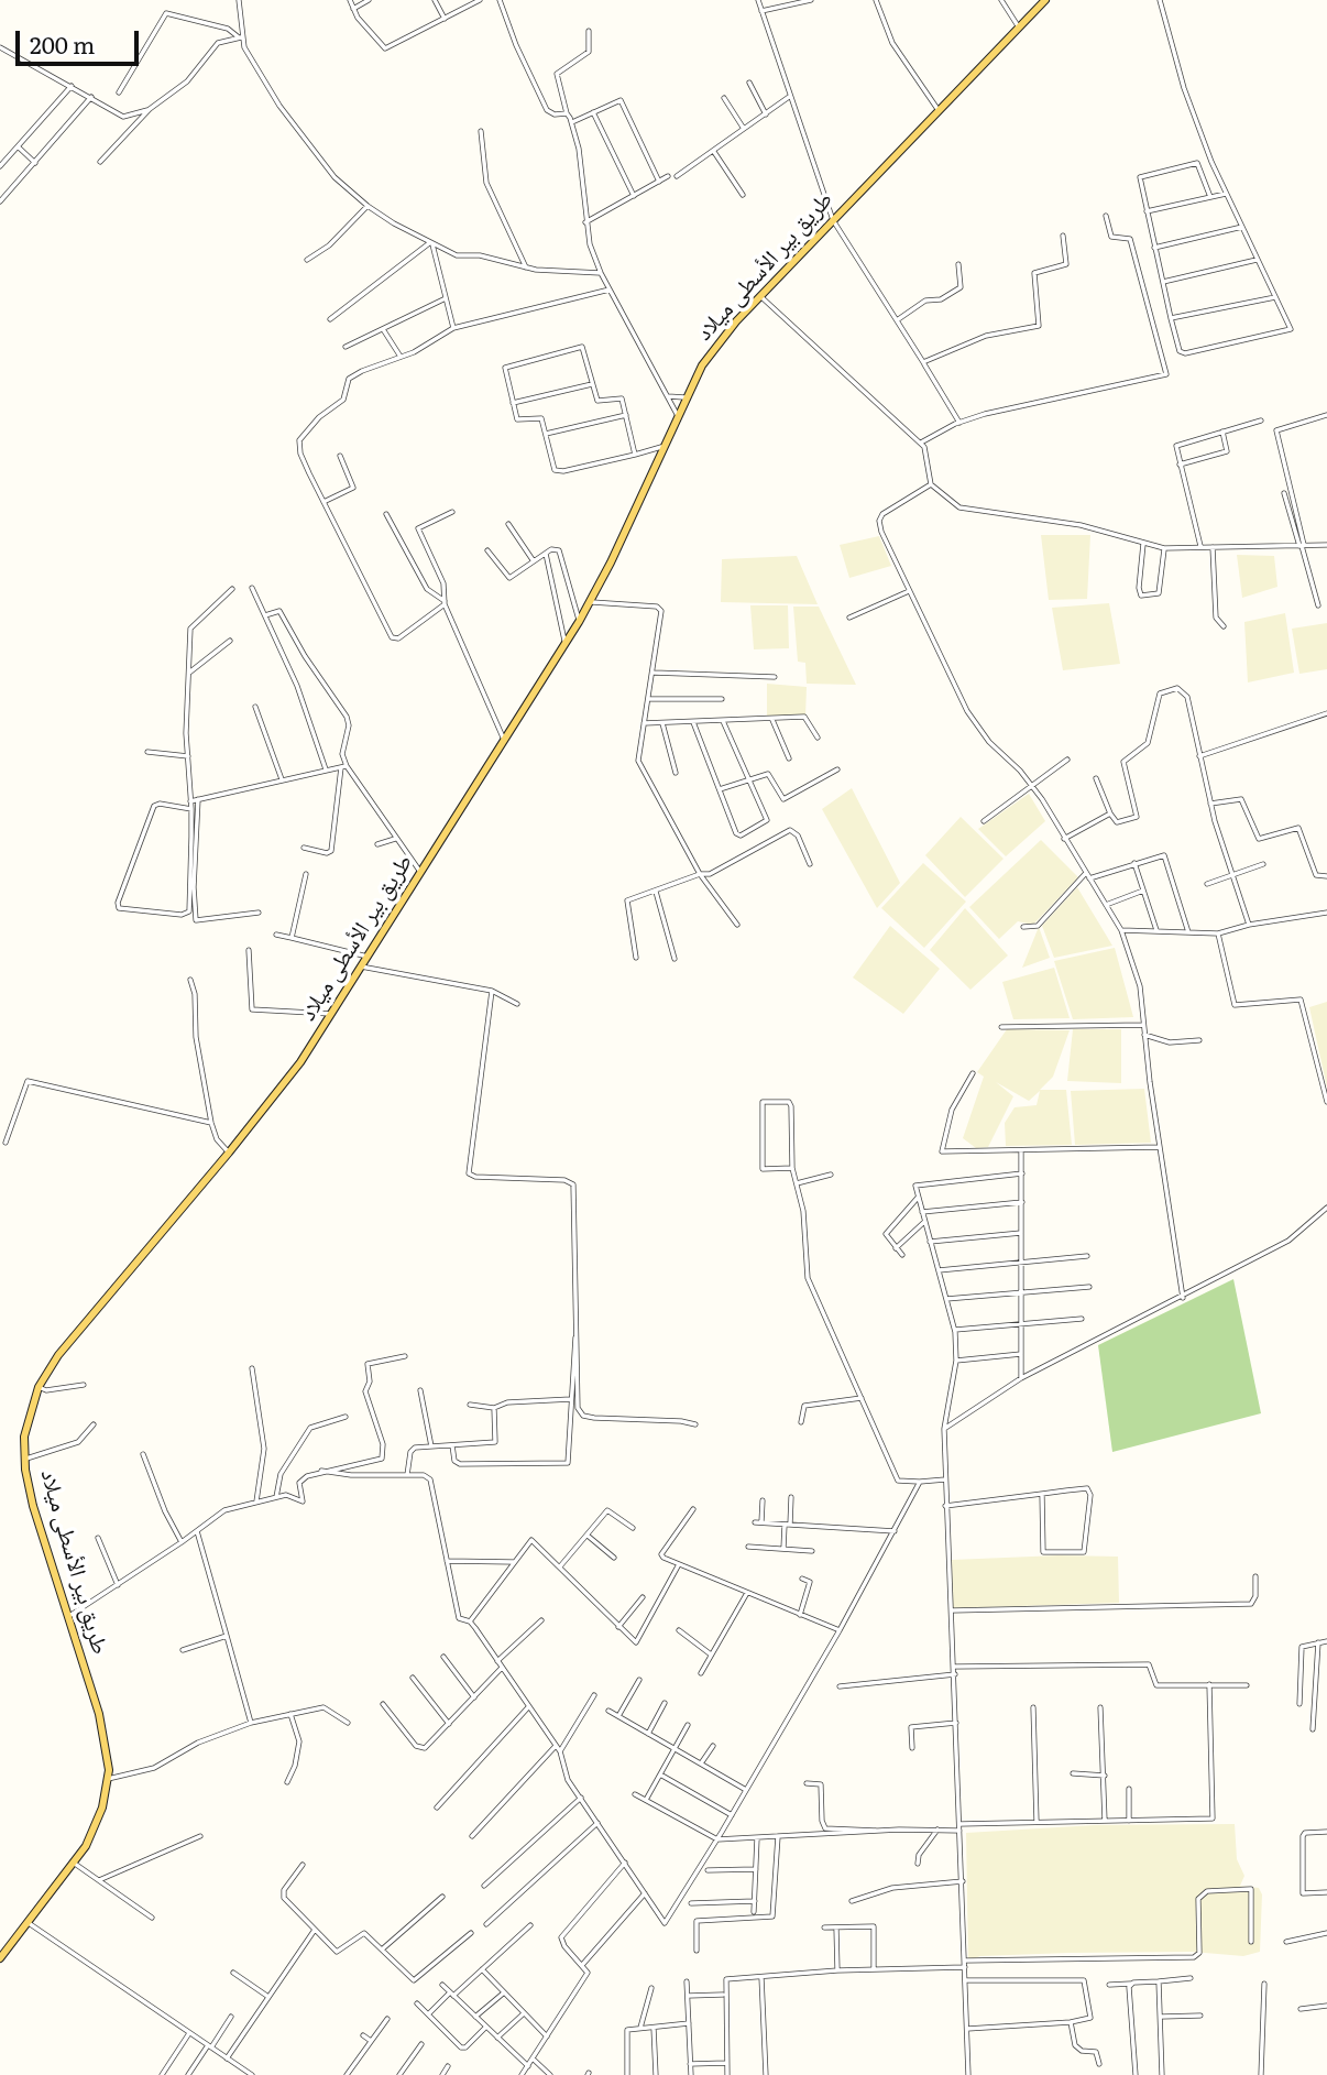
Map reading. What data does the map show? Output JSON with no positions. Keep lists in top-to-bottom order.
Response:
{
  "streets": {
    "main road": ["طريق بير الأسطى ميلاد"]
  },
  "scale_bar": "200 m"
}
